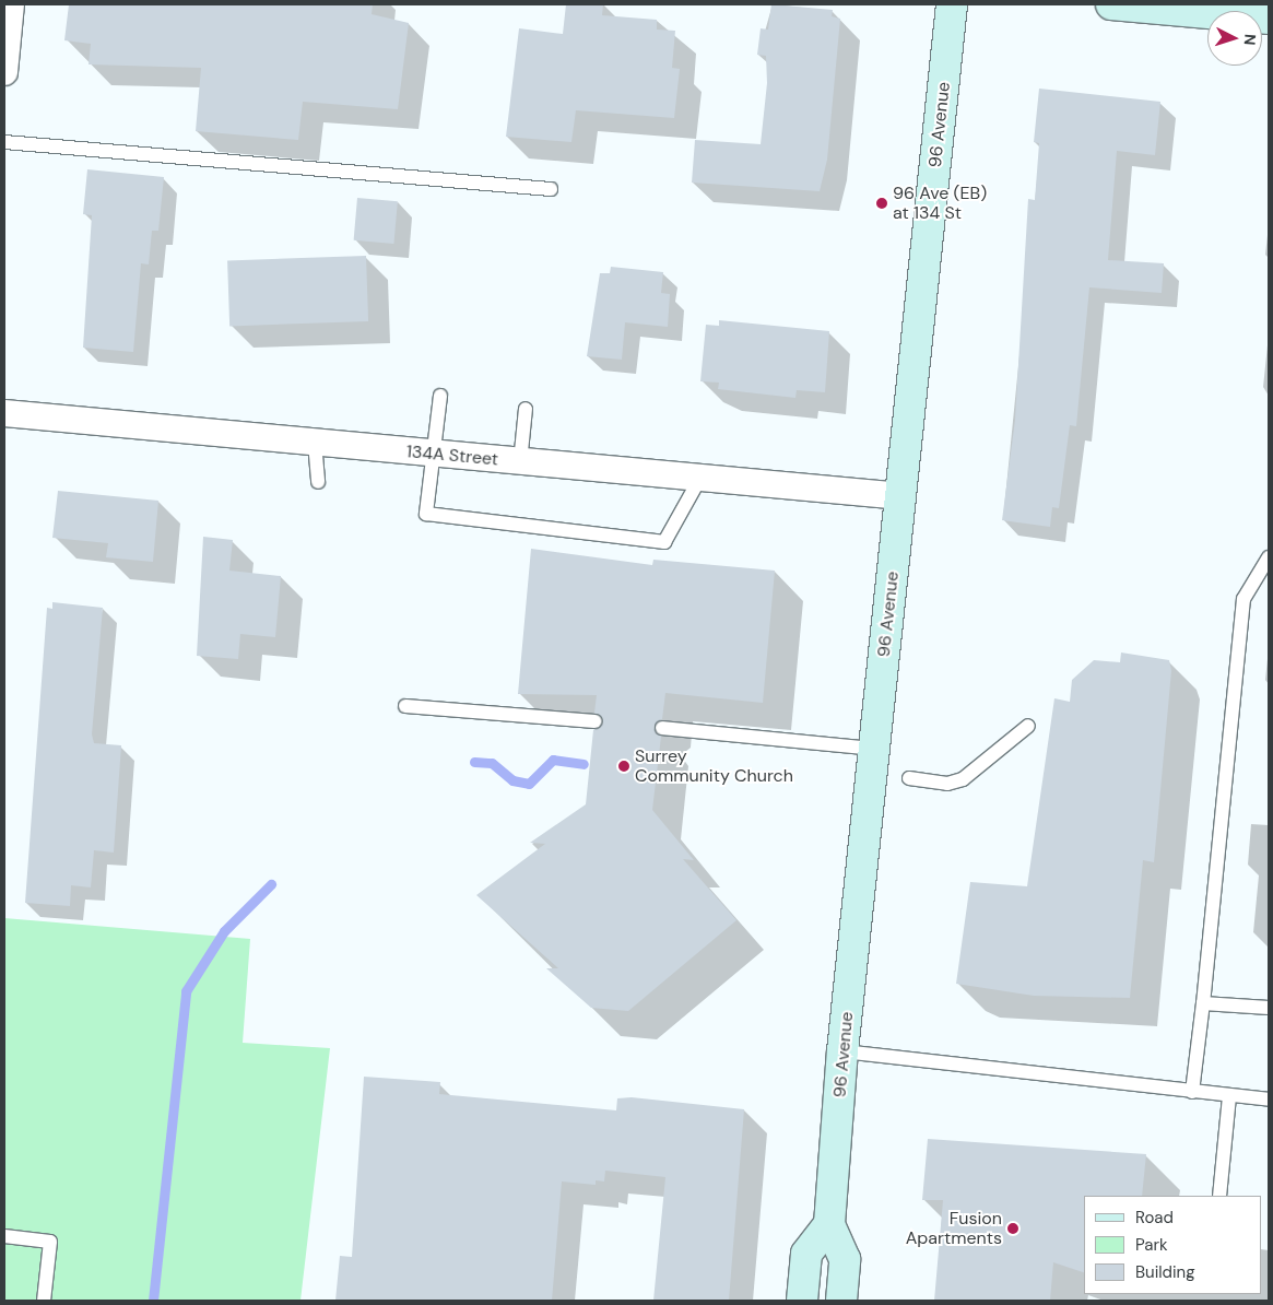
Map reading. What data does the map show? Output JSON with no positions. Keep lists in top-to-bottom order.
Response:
{
  "streets": {
    "main road": ["96 Avenue"],
    "street": ["134A Street"]
  },
  "crossings": [
    ["96 Avenue", "134A Street"]
  ],
  "places": ["96 Ave (EB) at 134 St", "Surrey Community Church", "Fusion Apartments"],
  "legend": ["Road", "Park", "Building"],
  "north": "right"
}
